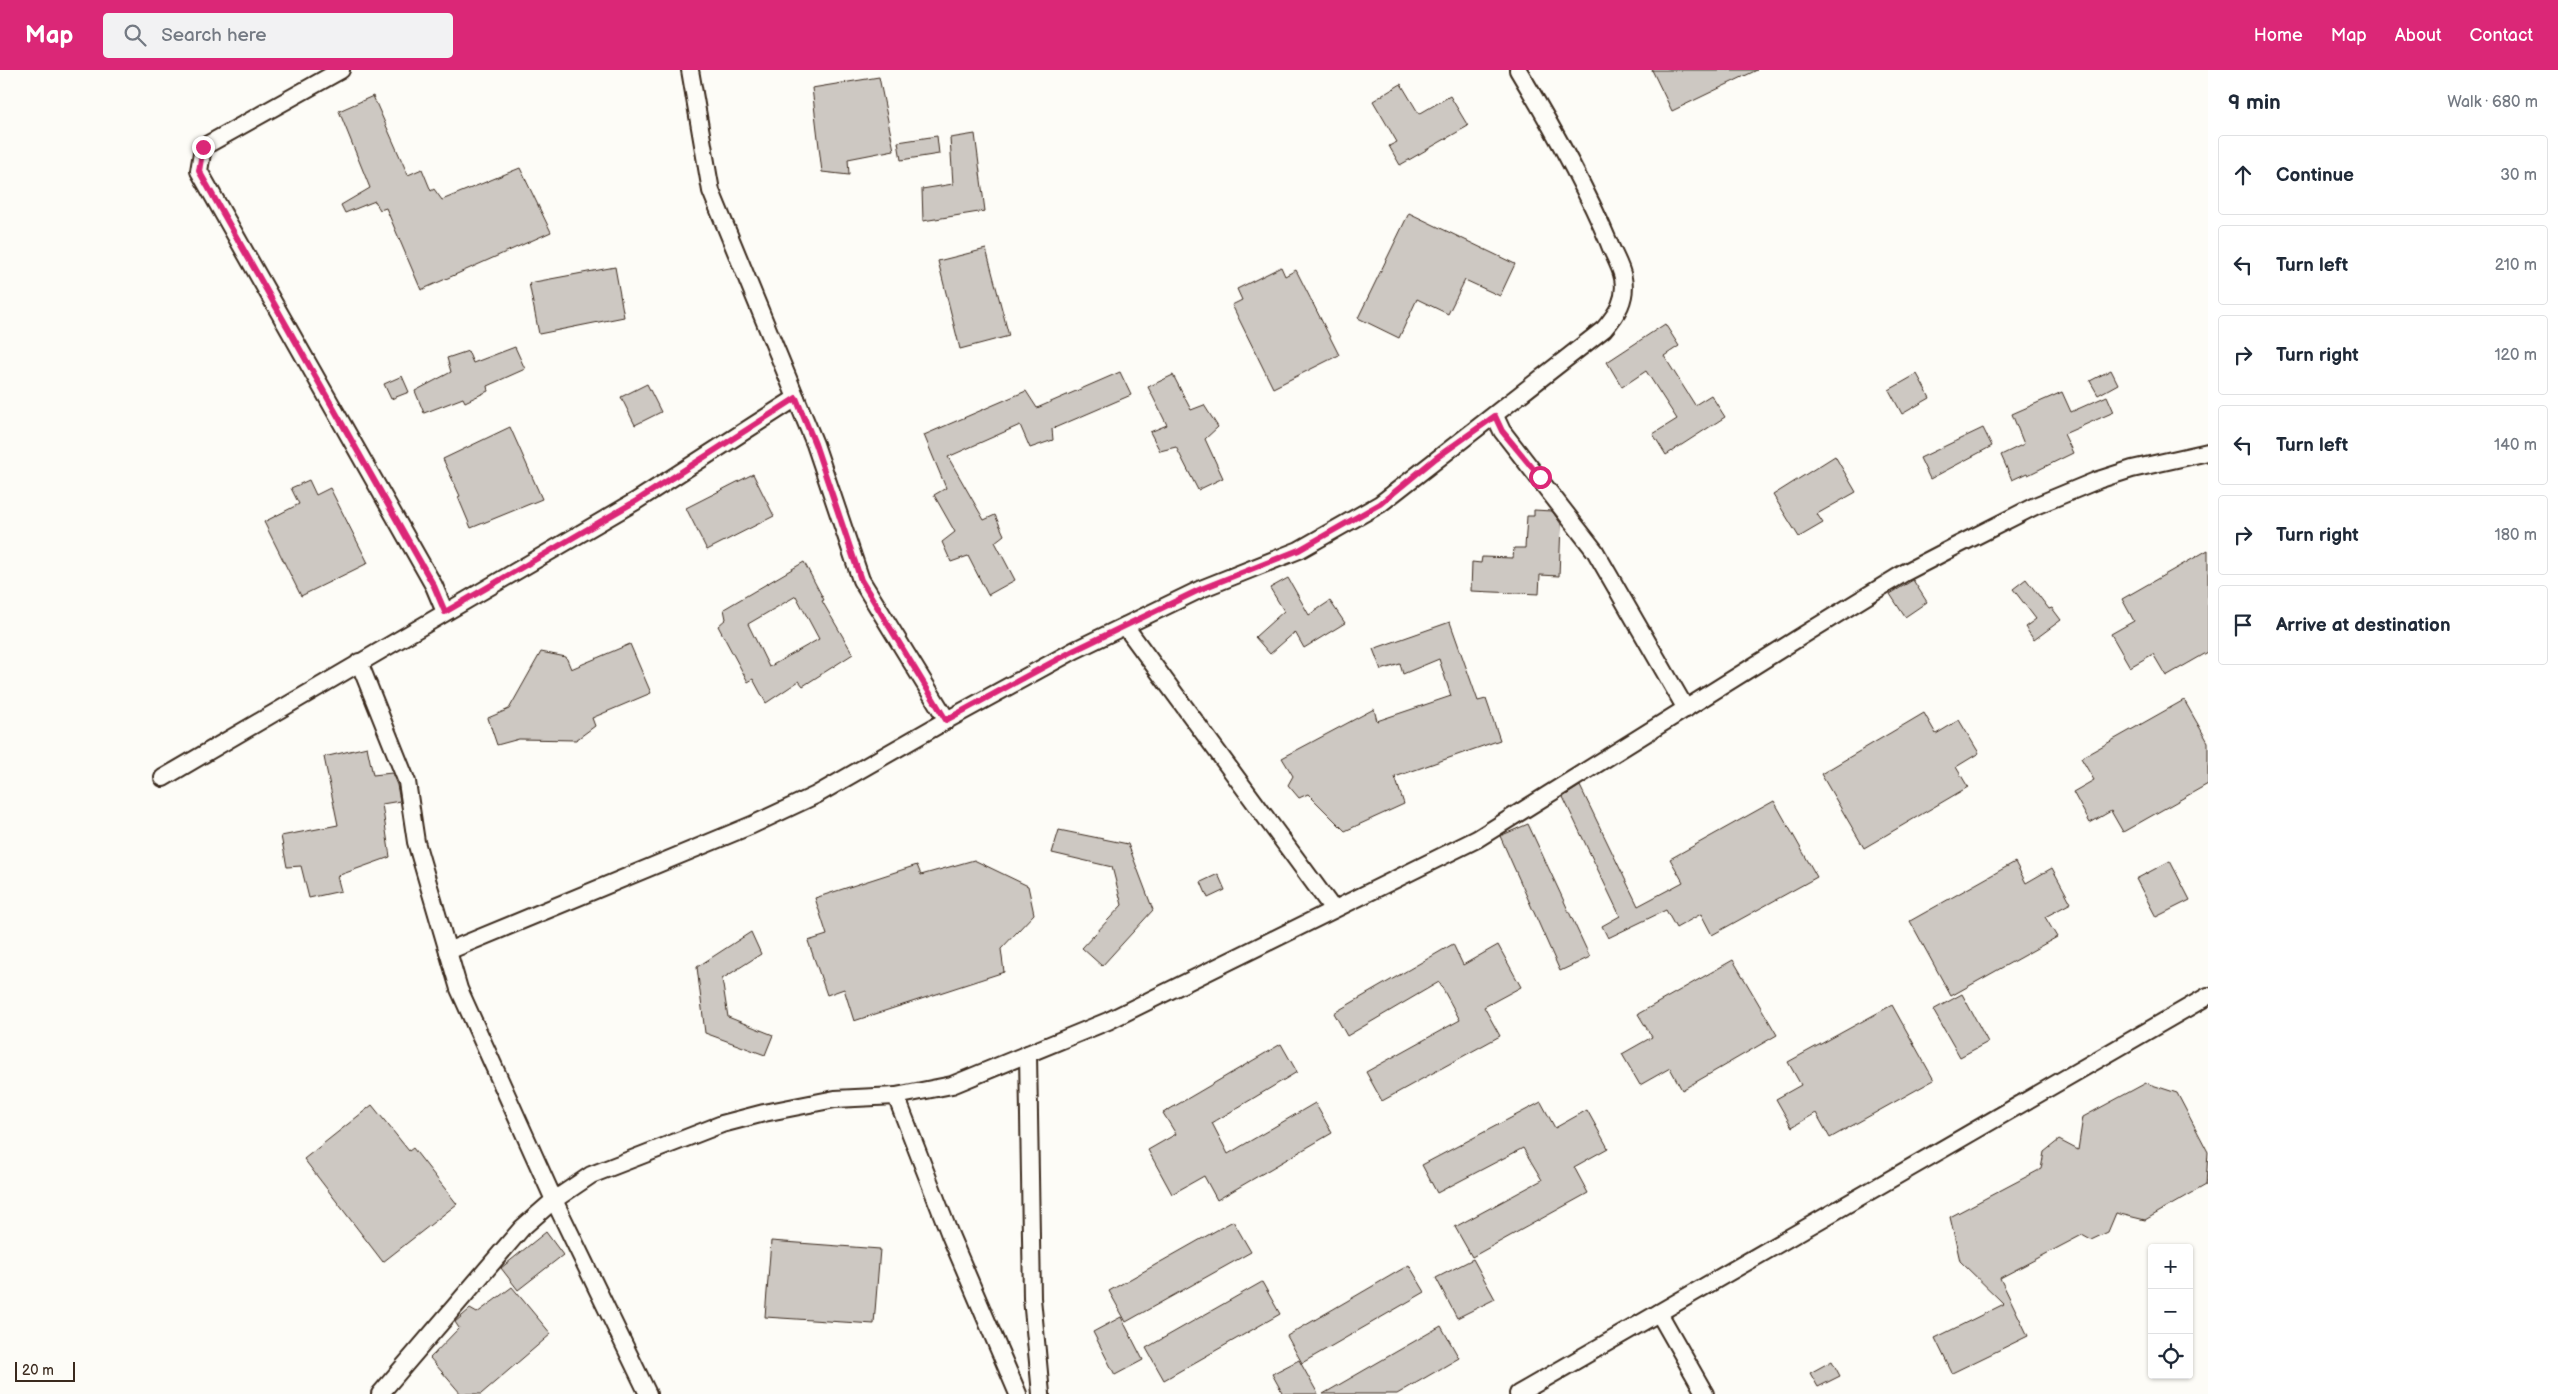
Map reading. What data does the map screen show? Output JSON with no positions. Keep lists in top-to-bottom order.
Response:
{
  "scale_bar": "20 m",
  "page": {
    "header": "Map",
    "search": "Search here",
    "nav": [
      "Home",
      "Map",
      "About",
      "Contact"
    ],
    "heading": ["9 min", "Walk · 680 m"],
    "list": [
      ["Continue", "30 m"],
      ["Turn left", "210 m"],
      ["Turn right", "120 m"],
      ["Turn left", "140 m"],
      ["Turn right", "180 m"],
      "Arrive at destination"
    ],
    "map_buttons": ["+", "−"],
    "scale": "20 m"
  }
}
